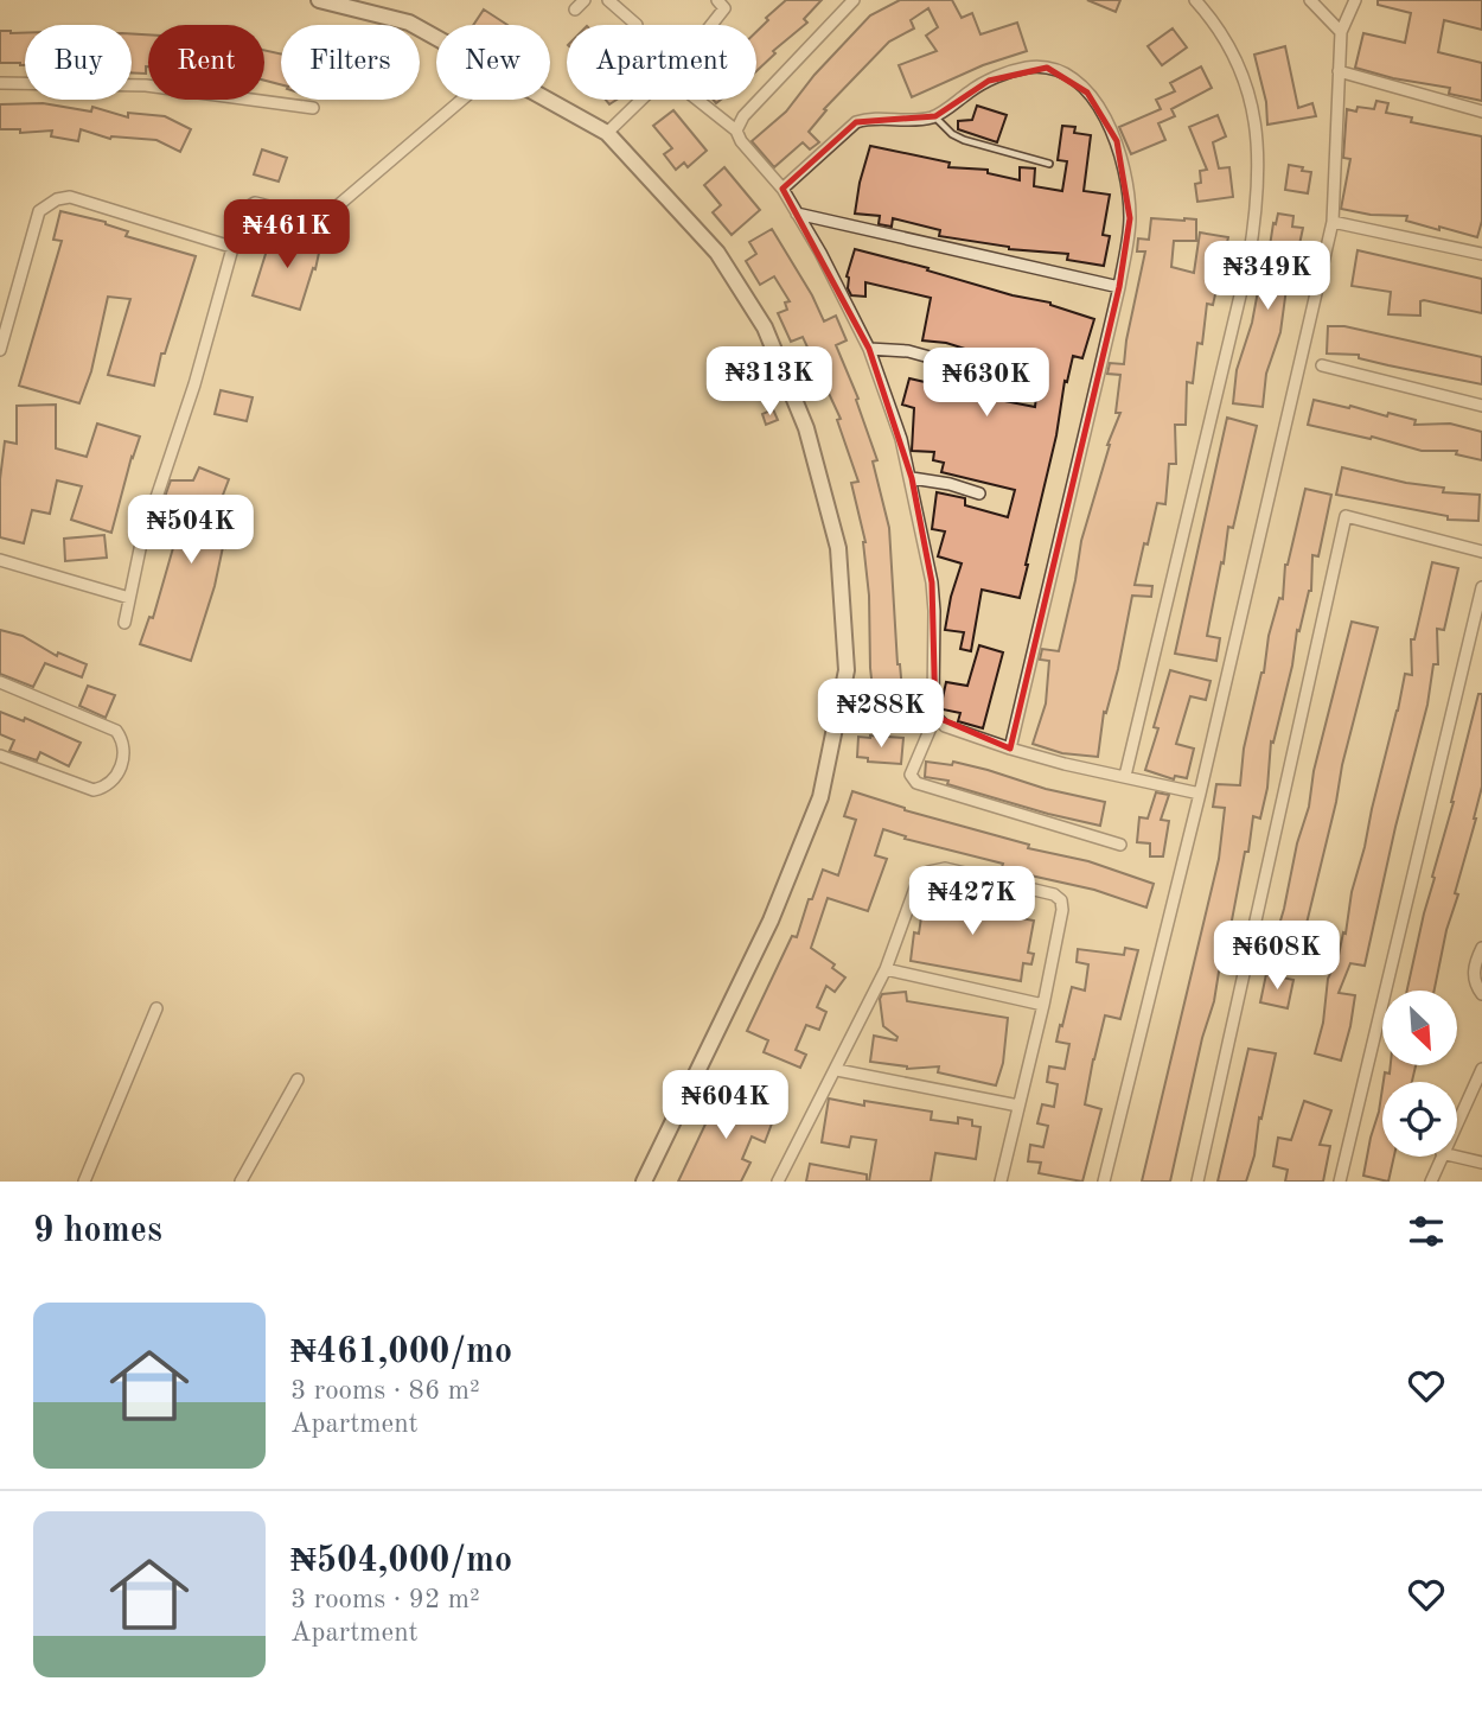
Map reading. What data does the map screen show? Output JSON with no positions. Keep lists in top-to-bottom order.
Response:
{
  "north": "bottom right",
  "page": {
    "chip": [
      "Buy",
      "Rent",
      "Filters",
      "New",
      "Apartment"
    ],
    "price": [
      "₦461K",
      "₦349K",
      "₦313K",
      "₦630K",
      "₦504K",
      "₦288K",
      "₦427K",
      "₦608K",
      "₦604K"
    ],
    "heading": "9 homes",
    "list": [
      {
        "name": "₦461,000/mo",
        "note": "3 rooms · 86 m² · Apartment"
      },
      {
        "name": "₦504,000/mo",
        "note": "3 rooms · 92 m² · Apartment"
      }
    ]
  }
}
